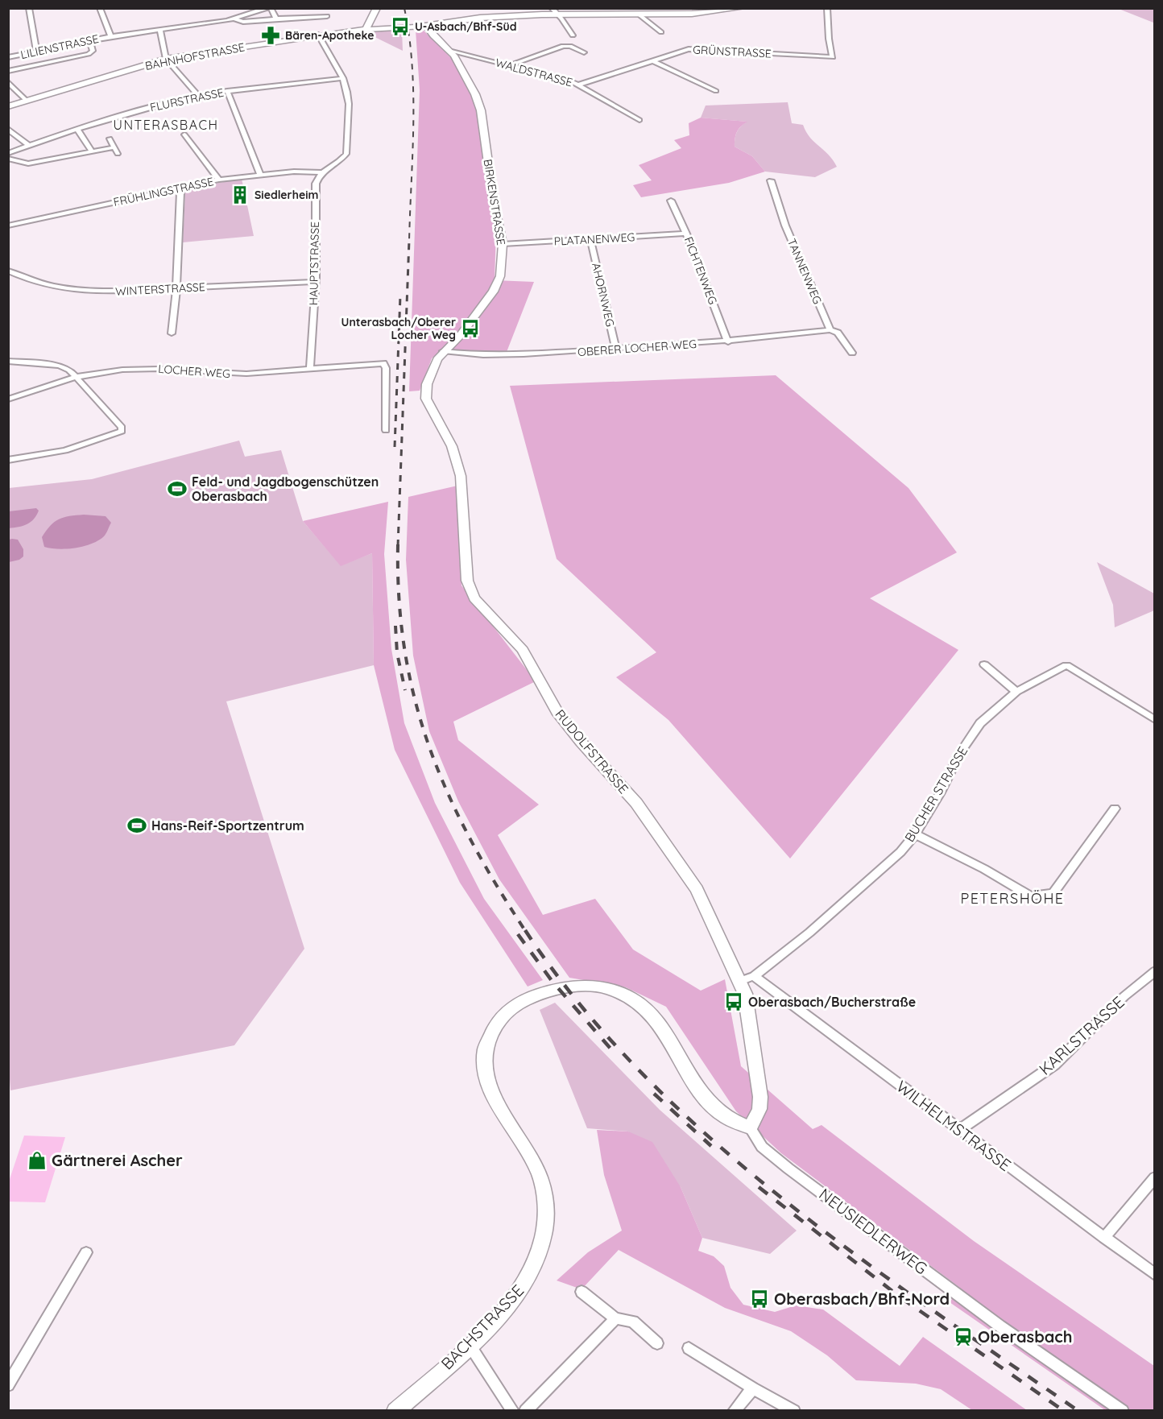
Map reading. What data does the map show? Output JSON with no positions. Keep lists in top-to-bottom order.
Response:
{
  "streets": {
    "street": [
      "LILIENSTRASSE",
      "GRÜNSTRASSE",
      "BAHNHOFSTRASSE",
      "WALDSTRASSE",
      "FLURSTRASSE",
      "FRÜHLINGSTRASSE",
      "BIRKENSTRASSE",
      "PLATANENWEG",
      "HAUPTSTRASSE",
      "FICHTENWEG",
      "TANNENWEG",
      "WINTERSTRASSE",
      "AHORNWEG",
      "OBERER LOCHER WEG",
      "LOCHER WEG",
      "RUDOLFSTRASSE",
      "BUCHER STRASSE",
      "KARLSTRASSE",
      "WILHELMSTRASSE",
      "NEUSIEDLERWEG",
      "BACHSTRASSE"
    ]
  },
  "crossings": [
    ["GRÜNSTRASSE", "WALDSTRASSE"],
    ["WALDSTRASSE", "BIRKENSTRASSE"],
    ["FRÜHLINGSTRASSE", "HAUPTSTRASSE"],
    ["BIRKENSTRASSE", "PLATANENWEG"],
    ["BIRKENSTRASSE", "OBERER LOCHER WEG"],
    ["BIRKENSTRASSE", "RUDOLFSTRASSE"],
    ["PLATANENWEG", "FICHTENWEG"],
    ["PLATANENWEG", "AHORNWEG"],
    ["HAUPTSTRASSE", "WINTERSTRASSE"],
    ["HAUPTSTRASSE", "LOCHER WEG"],
    ["FICHTENWEG", "OBERER LOCHER WEG"],
    ["TANNENWEG", "OBERER LOCHER WEG"],
    ["AHORNWEG", "OBERER LOCHER WEG"],
    ["OBERER LOCHER WEG", "RUDOLFSTRASSE"],
    ["RUDOLFSTRASSE", "BUCHER STRASSE"],
    ["RUDOLFSTRASSE", "WILHELMSTRASSE"],
    ["RUDOLFSTRASSE", "NEUSIEDLERWEG"],
    ["RUDOLFSTRASSE", "BACHSTRASSE"],
    ["BUCHER STRASSE", "WILHELMSTRASSE"],
    ["KARLSTRASSE", "WILHELMSTRASSE"],
    ["NEUSIEDLERWEG", "BACHSTRASSE"]
  ],
  "districts": ["UNTERASBACH", "PETERSHÖHE"],
  "places": {
    "bus stop": [
      "U-Asbach/Bhf-Süd",
      "Unterasbach/Oberer Locher Weg",
      "Oberasbach/Bucherstraße",
      "Oberasbach/Bhf-Nord"
    ],
    "pharmacy": ["Bären-Apotheke"],
    "building": ["Siedlerheim"],
    "sports": ["Feld- und Jagdbogenschützen Oberasbach", "Hans-Reif-Sportzentrum"],
    "shop": ["Gärtnerei Ascher"],
    "station": ["Oberasbach"]
  }
}
